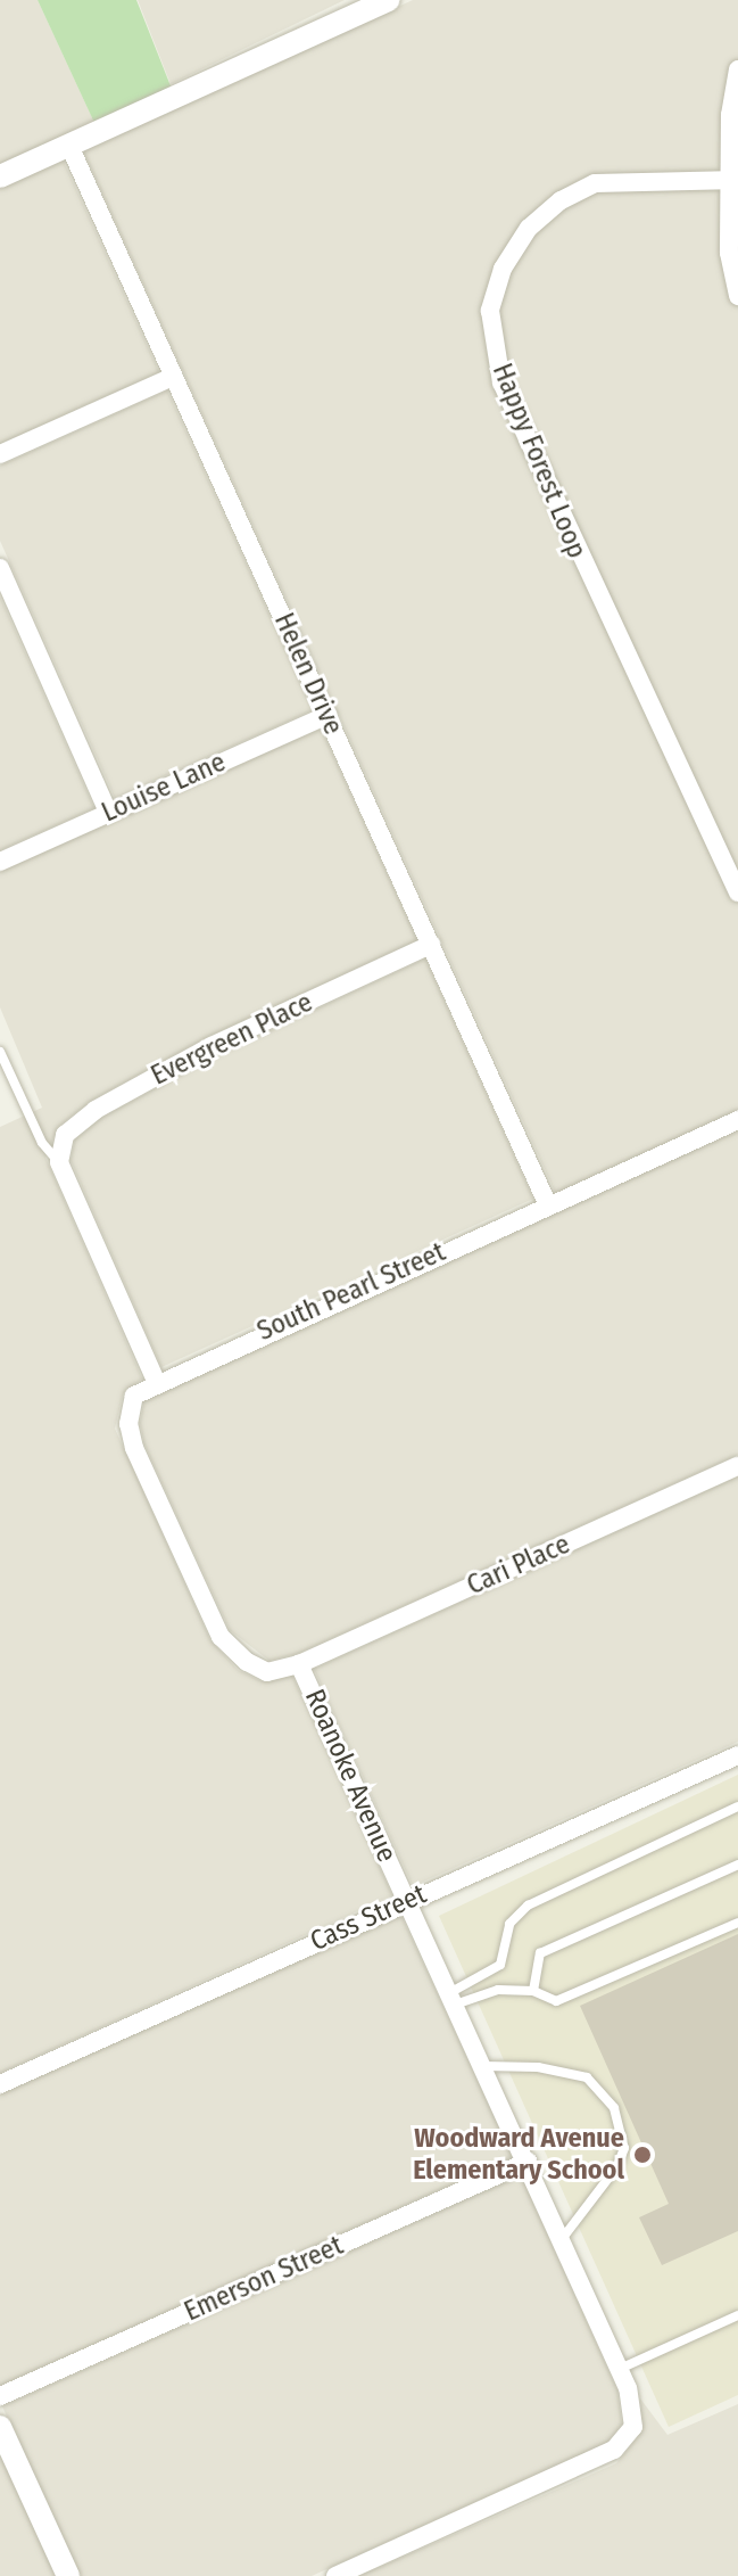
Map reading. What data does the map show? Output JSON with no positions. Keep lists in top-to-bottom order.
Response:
{
  "streets": {
    "street": [
      "Happy Forest Loop",
      "Helen Drive",
      "Louise Lane",
      "Evergreen Place",
      "South Pearl Street",
      "Cari Place",
      "Roanoke Avenue",
      "Cass Street",
      "Emerson Street"
    ]
  },
  "crossings": [
    ["Helen Drive", "Louise Lane"],
    ["Helen Drive", "Evergreen Place"],
    ["Helen Drive", "South Pearl Street"],
    ["South Pearl Street", "Roanoke Avenue"],
    ["Cari Place", "Roanoke Avenue"],
    ["Roanoke Avenue", "Cass Street"],
    ["Roanoke Avenue", "Emerson Street"]
  ],
  "places": ["Woodward Avenue Elementary School"]
}
